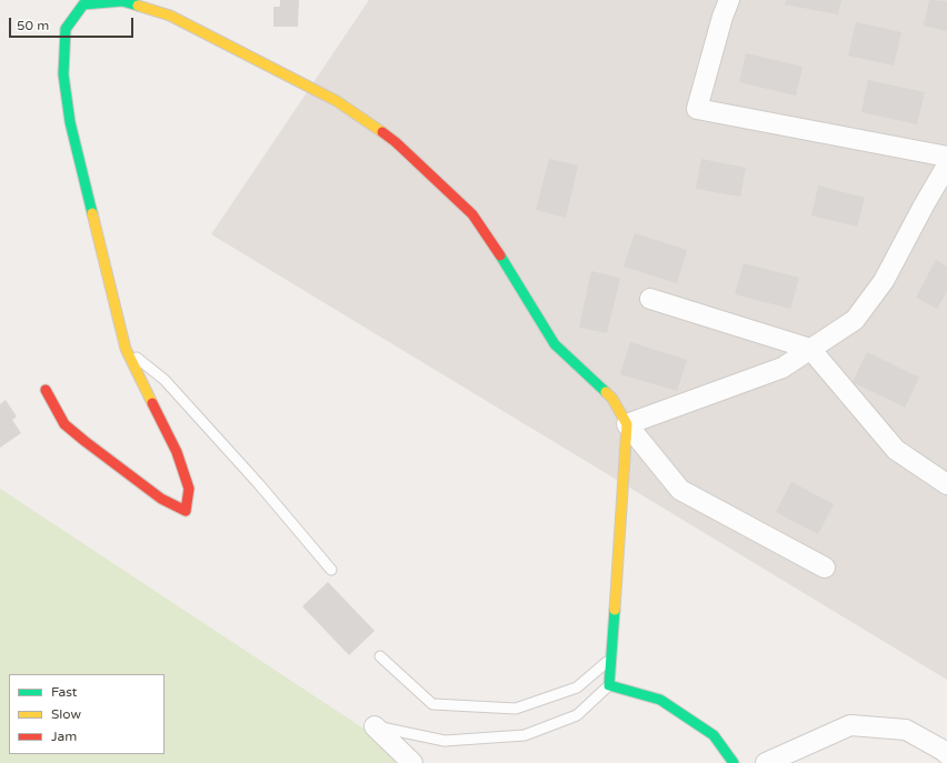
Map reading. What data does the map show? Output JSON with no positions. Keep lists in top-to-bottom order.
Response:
{
  "legend": ["Fast", "Slow", "Jam"],
  "scale_bar": "50 m"
}
